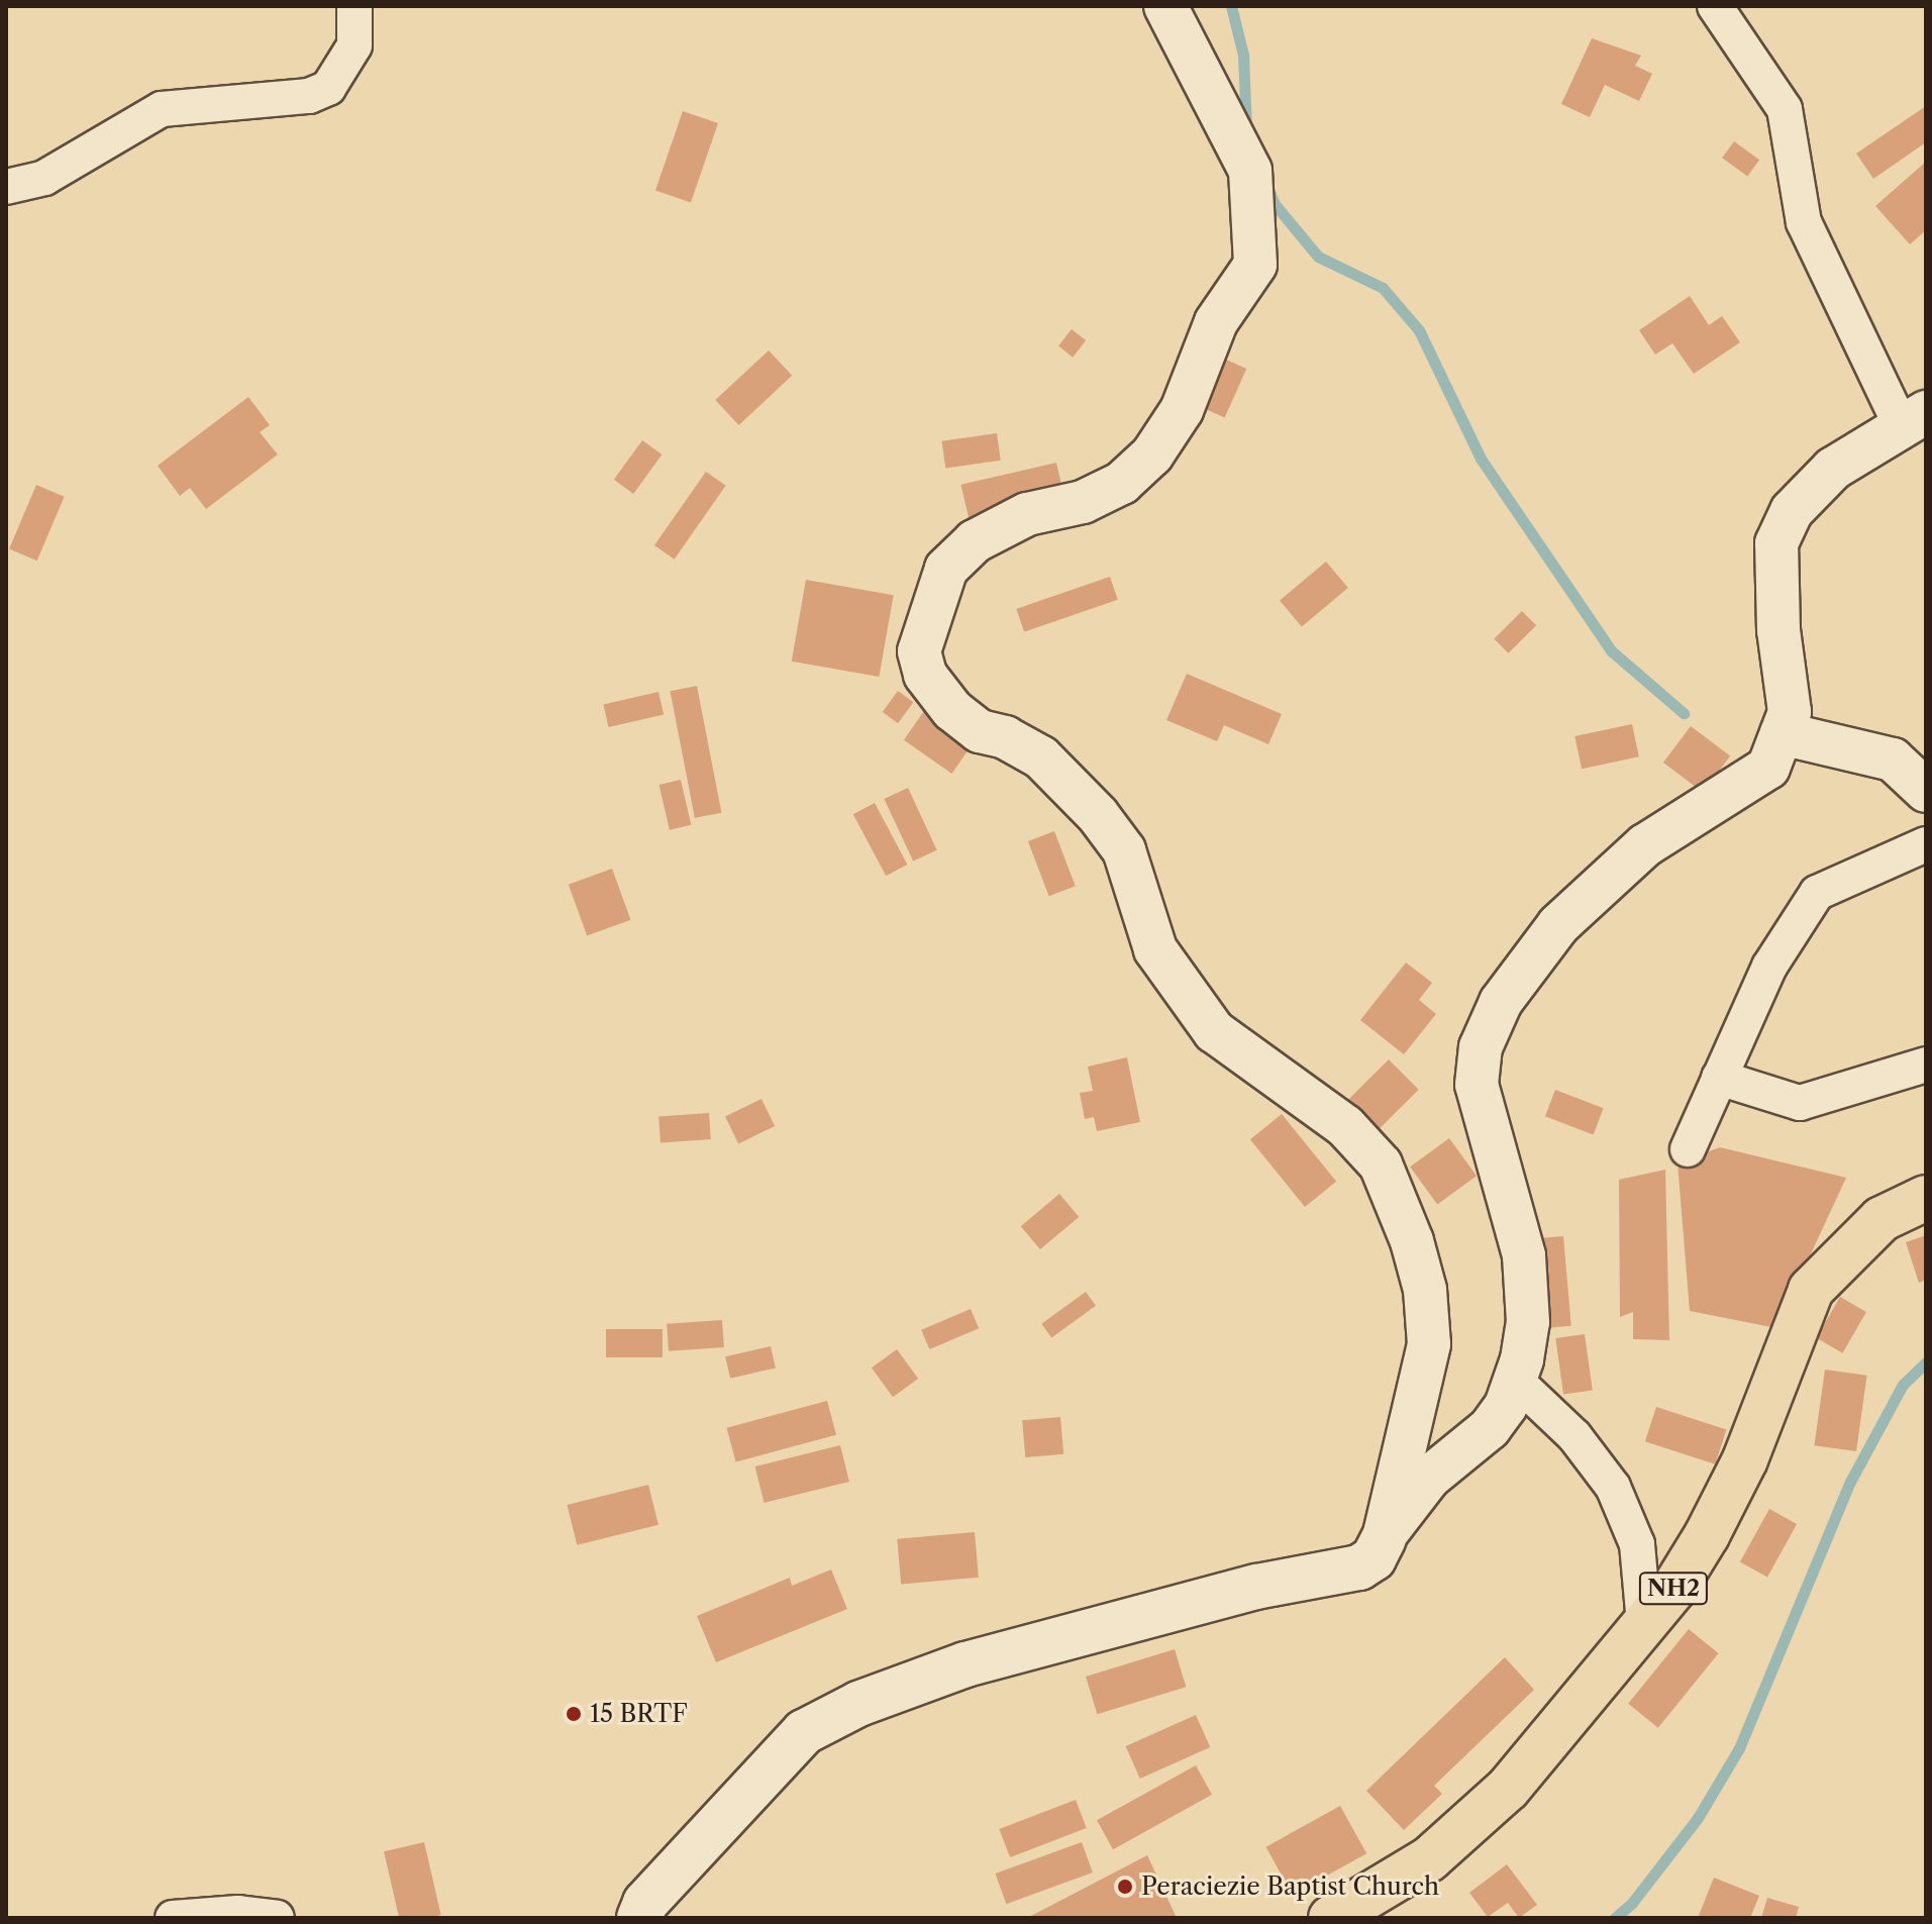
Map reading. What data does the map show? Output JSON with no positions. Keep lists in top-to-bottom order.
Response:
{
  "streets": {
    "highway": ["NH2"]
  },
  "places": ["15 BRTF", "Peraciezie Baptist Church"]
}
